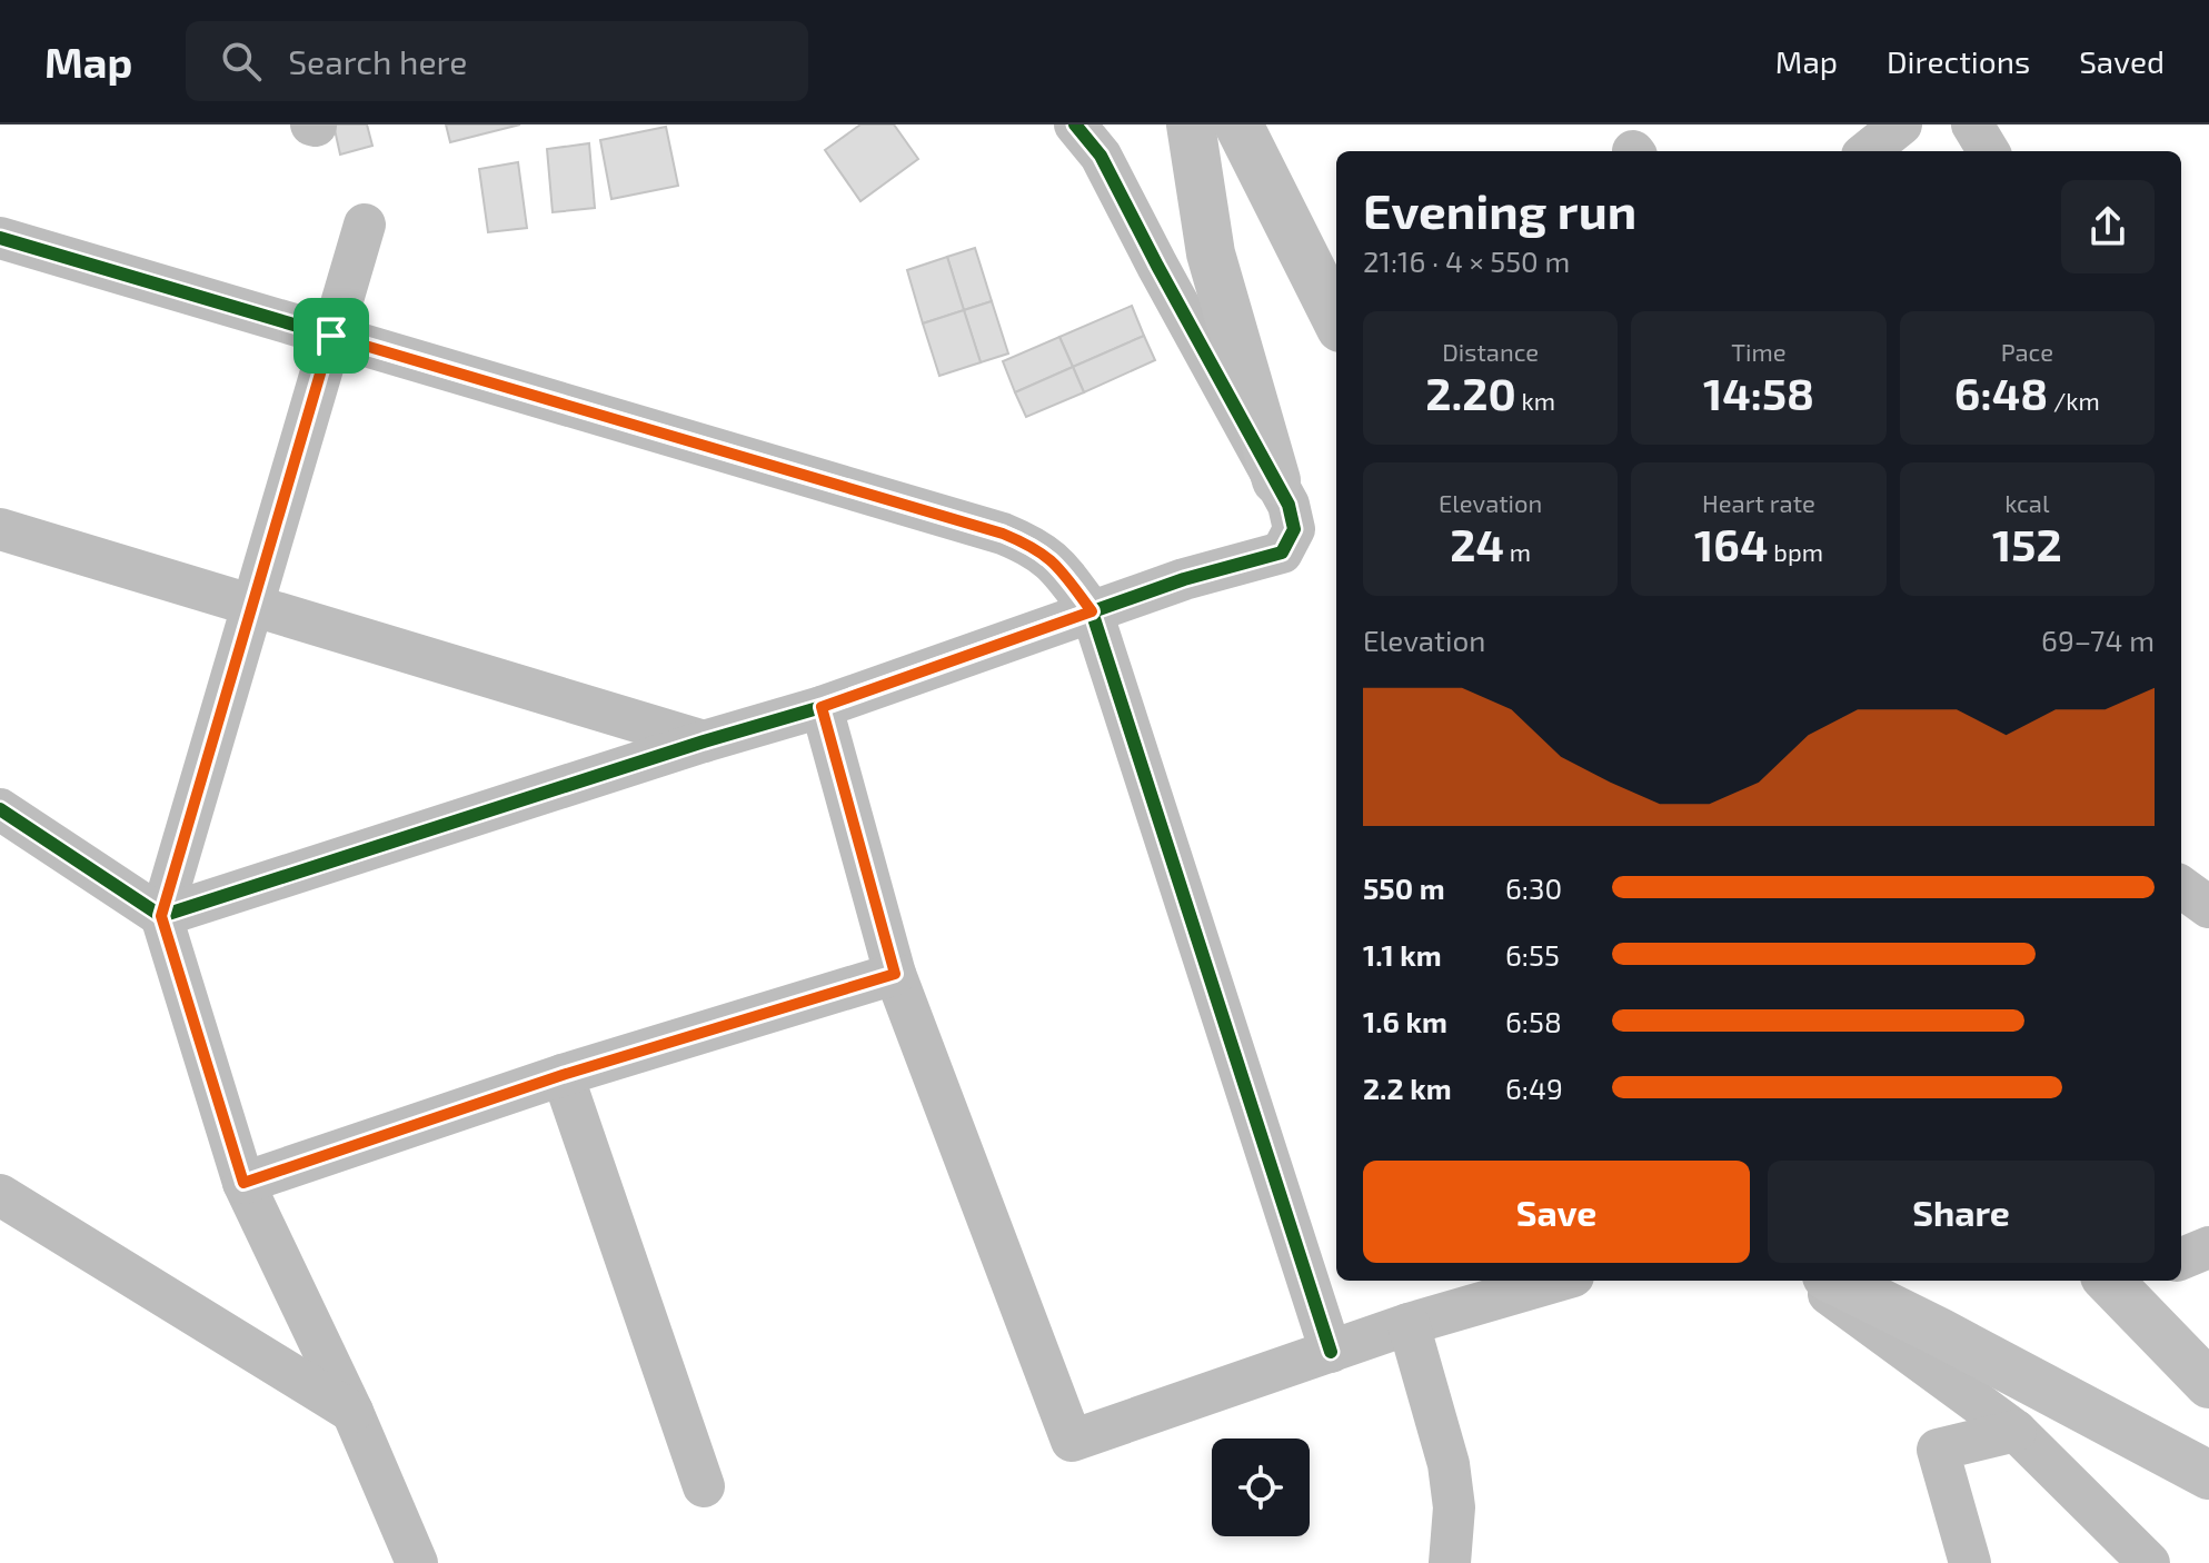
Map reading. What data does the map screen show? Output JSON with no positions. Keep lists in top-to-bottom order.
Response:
{
  "page": {
    "header": "Map",
    "search": "Search here",
    "nav": ["Map", "Directions", "Saved"],
    "heading": ["Evening run", "21:16 · 4 × 550 m"],
    "stats": [
      ["Distance", "2.20 km"],
      ["Time", "14:58"],
      ["Pace", "6:48 /km"],
      ["Elevation", "24 m"],
      ["Heart rate", "164 bpm"],
      ["kcal", "152"]
    ],
    "chart": ["Elevation", "69–74 m"],
    "list": [
      {
        "name": "550 m",
        "note": "6:30"
      },
      {
        "name": "1.1 km",
        "note": "6:55"
      },
      {
        "name": "1.6 km",
        "note": "6:58"
      },
      {
        "name": "2.2 km",
        "note": "6:49"
      }
    ],
    "buttons": ["Save", "Share"]
  }
}
